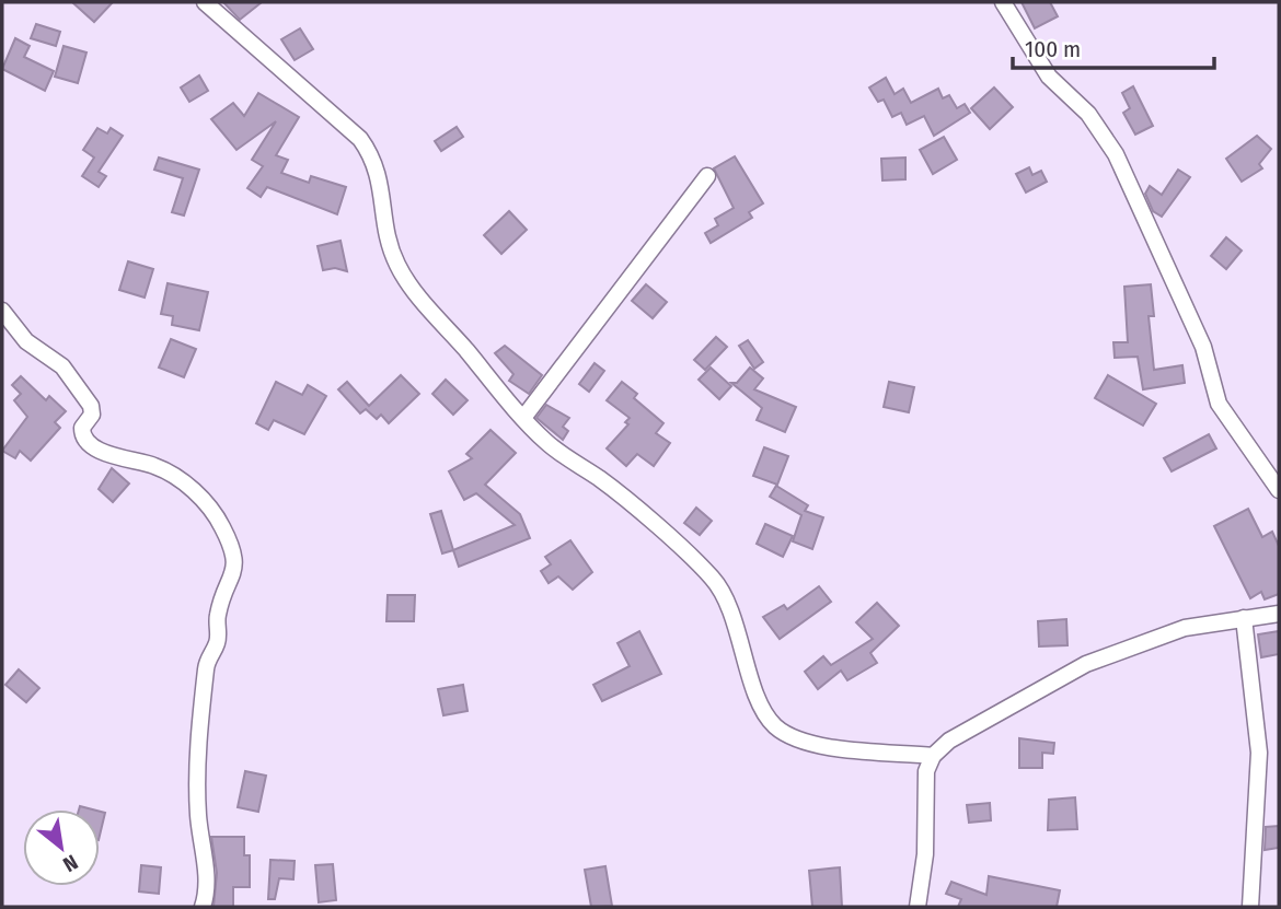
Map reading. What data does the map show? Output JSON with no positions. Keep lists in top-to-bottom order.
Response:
{
  "scale_bar": "100 m",
  "north": "bottom right"
}
